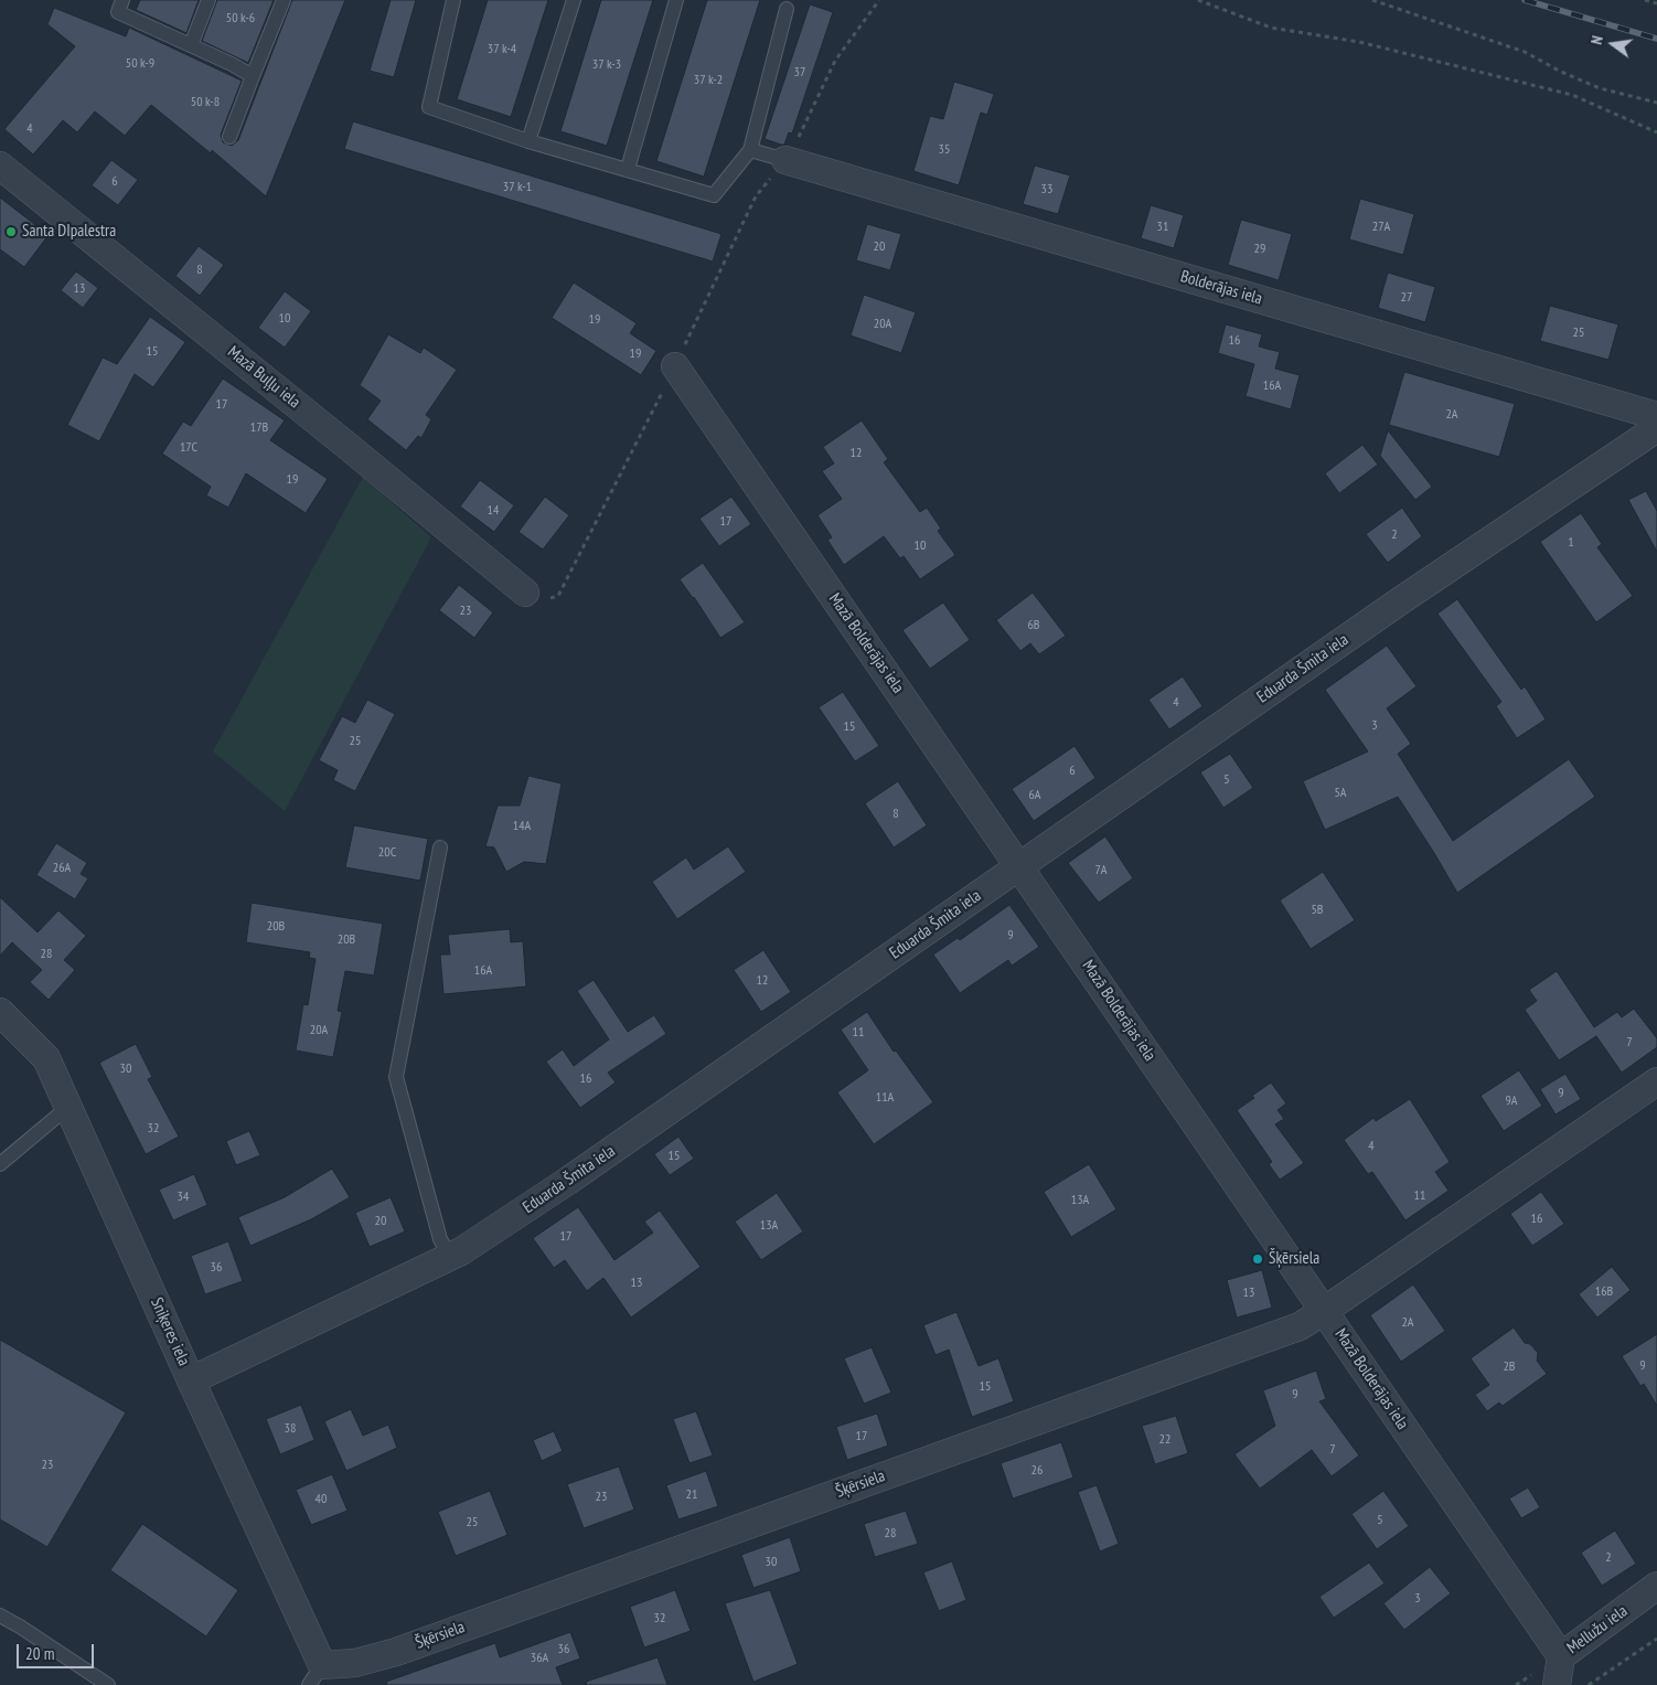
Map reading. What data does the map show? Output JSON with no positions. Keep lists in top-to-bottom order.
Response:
{
  "streets": {
    "street": [
      "Bolderājas iela",
      "Mazā Buļļu iela",
      "Mazā Bolderājas iela",
      "Eduarda Šmita iela",
      "Sniķeres iela",
      "Šķērsiela",
      "Mellužu iela"
    ]
  },
  "crossings": [
    ["Mazā Bolderājas iela", "Eduarda Šmita iela"],
    ["Mazā Bolderājas iela", "Šķērsiela"],
    ["Mazā Bolderājas iela", "Mellužu iela"],
    ["Eduarda Šmita iela", "Sniķeres iela"],
    ["Sniķeres iela", "Šķērsiela"]
  ],
  "places": ["Santa DIpalestra", "Šķērsiela"],
  "house_numbers": [
    "50 k-6",
    "37 k-4",
    "50 k-9",
    "37 k-3",
    "37",
    "37 k-2",
    "50 k-8",
    "4",
    "35",
    "6",
    "37 k-1",
    "33",
    "31",
    "27A",
    "20",
    "29",
    "8",
    "13",
    "27",
    "10",
    "19",
    "20A",
    "25",
    "16",
    "15",
    "19",
    "16A",
    "17",
    "2A",
    "17B",
    "17C",
    "12",
    "19",
    "14",
    "17",
    "2",
    "1",
    "10",
    "23",
    "6B",
    "4",
    "3",
    "15",
    "25",
    "6",
    "5",
    "5A",
    "6A",
    "8",
    "14A",
    "20C",
    "26A",
    "7A",
    "5B",
    "20B",
    "9",
    "20B",
    "28",
    "16A",
    "12",
    "20A",
    "11",
    "7",
    "30",
    "16",
    "9",
    "11A",
    "9A",
    "32",
    "4",
    "15",
    "11",
    "34",
    "13A",
    "16",
    "20",
    "13A",
    "17",
    "36",
    "13",
    "16B",
    "13",
    "2A",
    "9",
    "2B",
    "15",
    "9",
    "38",
    "17",
    "22",
    "7",
    "23",
    "26",
    "21",
    "23",
    "40",
    "5",
    "25",
    "28",
    "2",
    "30",
    "3",
    "32",
    "36",
    "36A"
  ],
  "scale_bar": "20 m",
  "north": "left"
}
